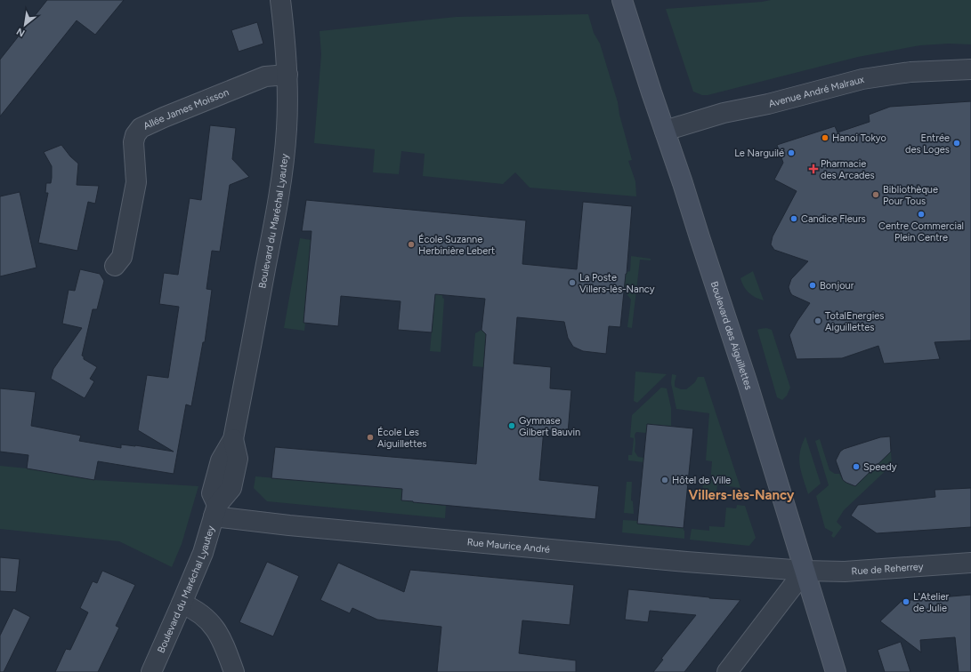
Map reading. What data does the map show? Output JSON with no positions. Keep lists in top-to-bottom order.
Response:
{
  "streets": {
    "main road": ["Boulevard des Aiguillettes"],
    "street": [
      "Avenue André Malraux",
      "Allée James Moisson",
      "Boulevard du Maréchal Lyautey",
      "Rue Maurice André",
      "Rue de Reherrey"
    ]
  },
  "crossings": [
    ["Avenue André Malraux", "Boulevard des Aiguillettes"],
    ["Allée James Moisson", "Boulevard du Maréchal Lyautey"],
    ["Boulevard du Maréchal Lyautey", "Rue Maurice André"],
    ["Boulevard des Aiguillettes", "Rue Maurice André"],
    ["Boulevard des Aiguillettes", "Rue de Reherrey"],
    ["Rue Maurice André", "Rue de Reherrey"]
  ],
  "districts": ["Villers-lès-Nancy"],
  "places": {
    "other": [
      "Hanoi Tokyo",
      "Entrée des Loges",
      "Le Narguilé",
      "Bibliothèque Pour Tous",
      "Centre Commercial Plein Centre",
      "Candice Fleurs",
      "École Suzanne Herbinière Lebert",
      "La Poste Villers-lès-Nancy",
      "Bonjour",
      "TotalEnergies Aiguillettes",
      "Gymnase Gilbert Bauvin",
      "École Les Aiguillettes",
      "Speedy",
      "Hôtel de Ville",
      "L'Atelier de Julie"
    ],
    "health": ["Pharmacie des Arcades"]
  },
  "north": "bottom left"
}
